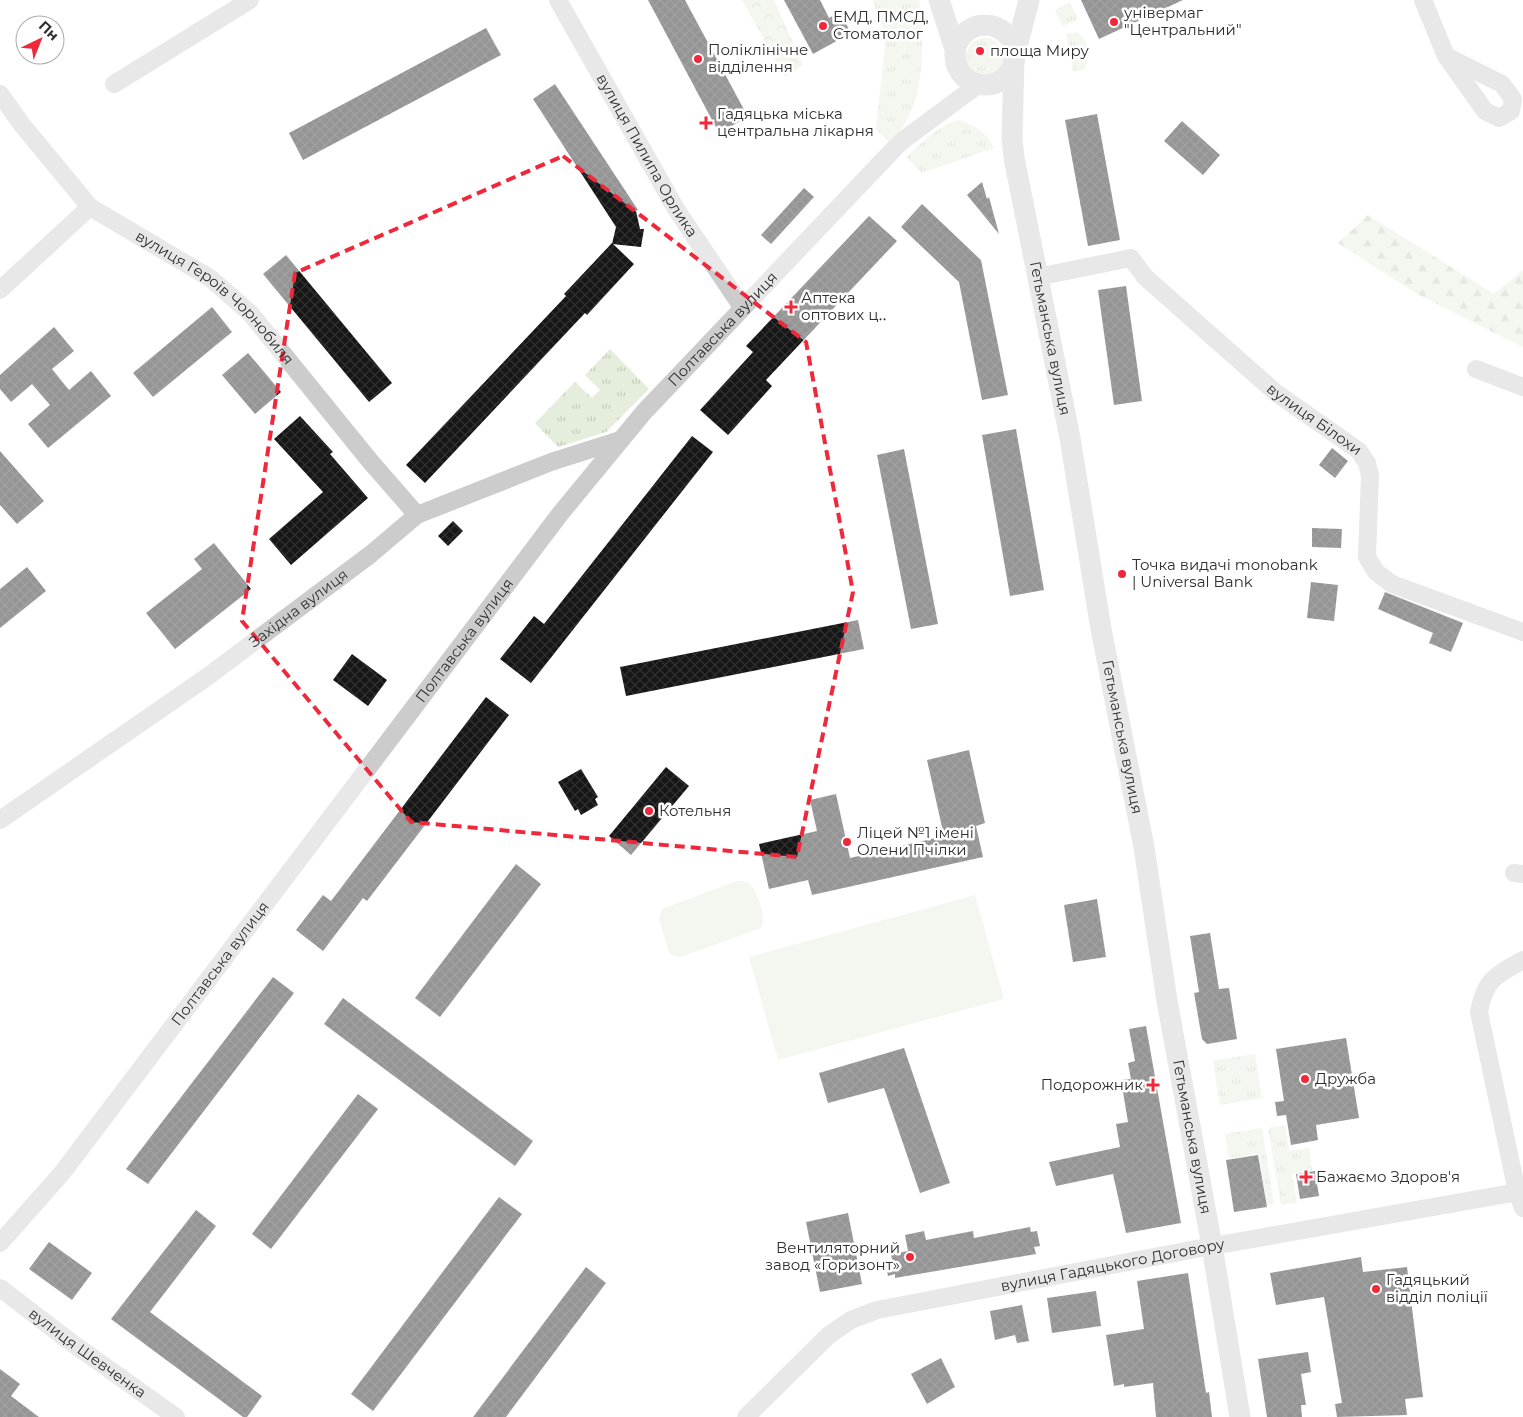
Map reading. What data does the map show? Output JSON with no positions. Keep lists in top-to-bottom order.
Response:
{
  "streets": {
    "street": [
      "вулиця Пилипа Орлика",
      "вулиця Героїв Чорнобиля",
      "Полтавська вулиця",
      "Гетьманська вулиця",
      "вулиця Білохи",
      "Західна вулиця",
      "вулиця Гадяцького Договору",
      "вулиця Шевченка"
    ]
  },
  "crossings": [
    ["вулиця Пилипа Орлика", "Полтавська вулиця"],
    ["вулиця Героїв Чорнобиля", "Західна вулиця"],
    ["Полтавська вулиця", "Гетьманська вулиця"],
    ["Полтавська вулиця", "Західна вулиця"],
    ["Гетьманська вулиця", "вулиця Білохи"],
    ["Гетьманська вулиця", "вулиця Гадяцького Договору"]
  ],
  "places": {
    "other": [
      "універмаг \"Центральний\"",
      "ЕМД, ПМСД, Стоматолог",
      "площа Миру",
      "Поліклінічне відділення",
      "Точка видачі monobank | Universal Bank",
      "Котельня",
      "Ліцей №1 імені Олени Пчілки",
      "Дружба",
      "Вентиляторний завод «Горизонт»",
      "Гадяцький відділ поліції"
    ],
    "health": [
      "Гадяцька міська центральна лікарня",
      "Аптека оптових ц‥",
      "Подорожник",
      "Бажаємо Здоров'я"
    ]
  },
  "north": "top right"
}
